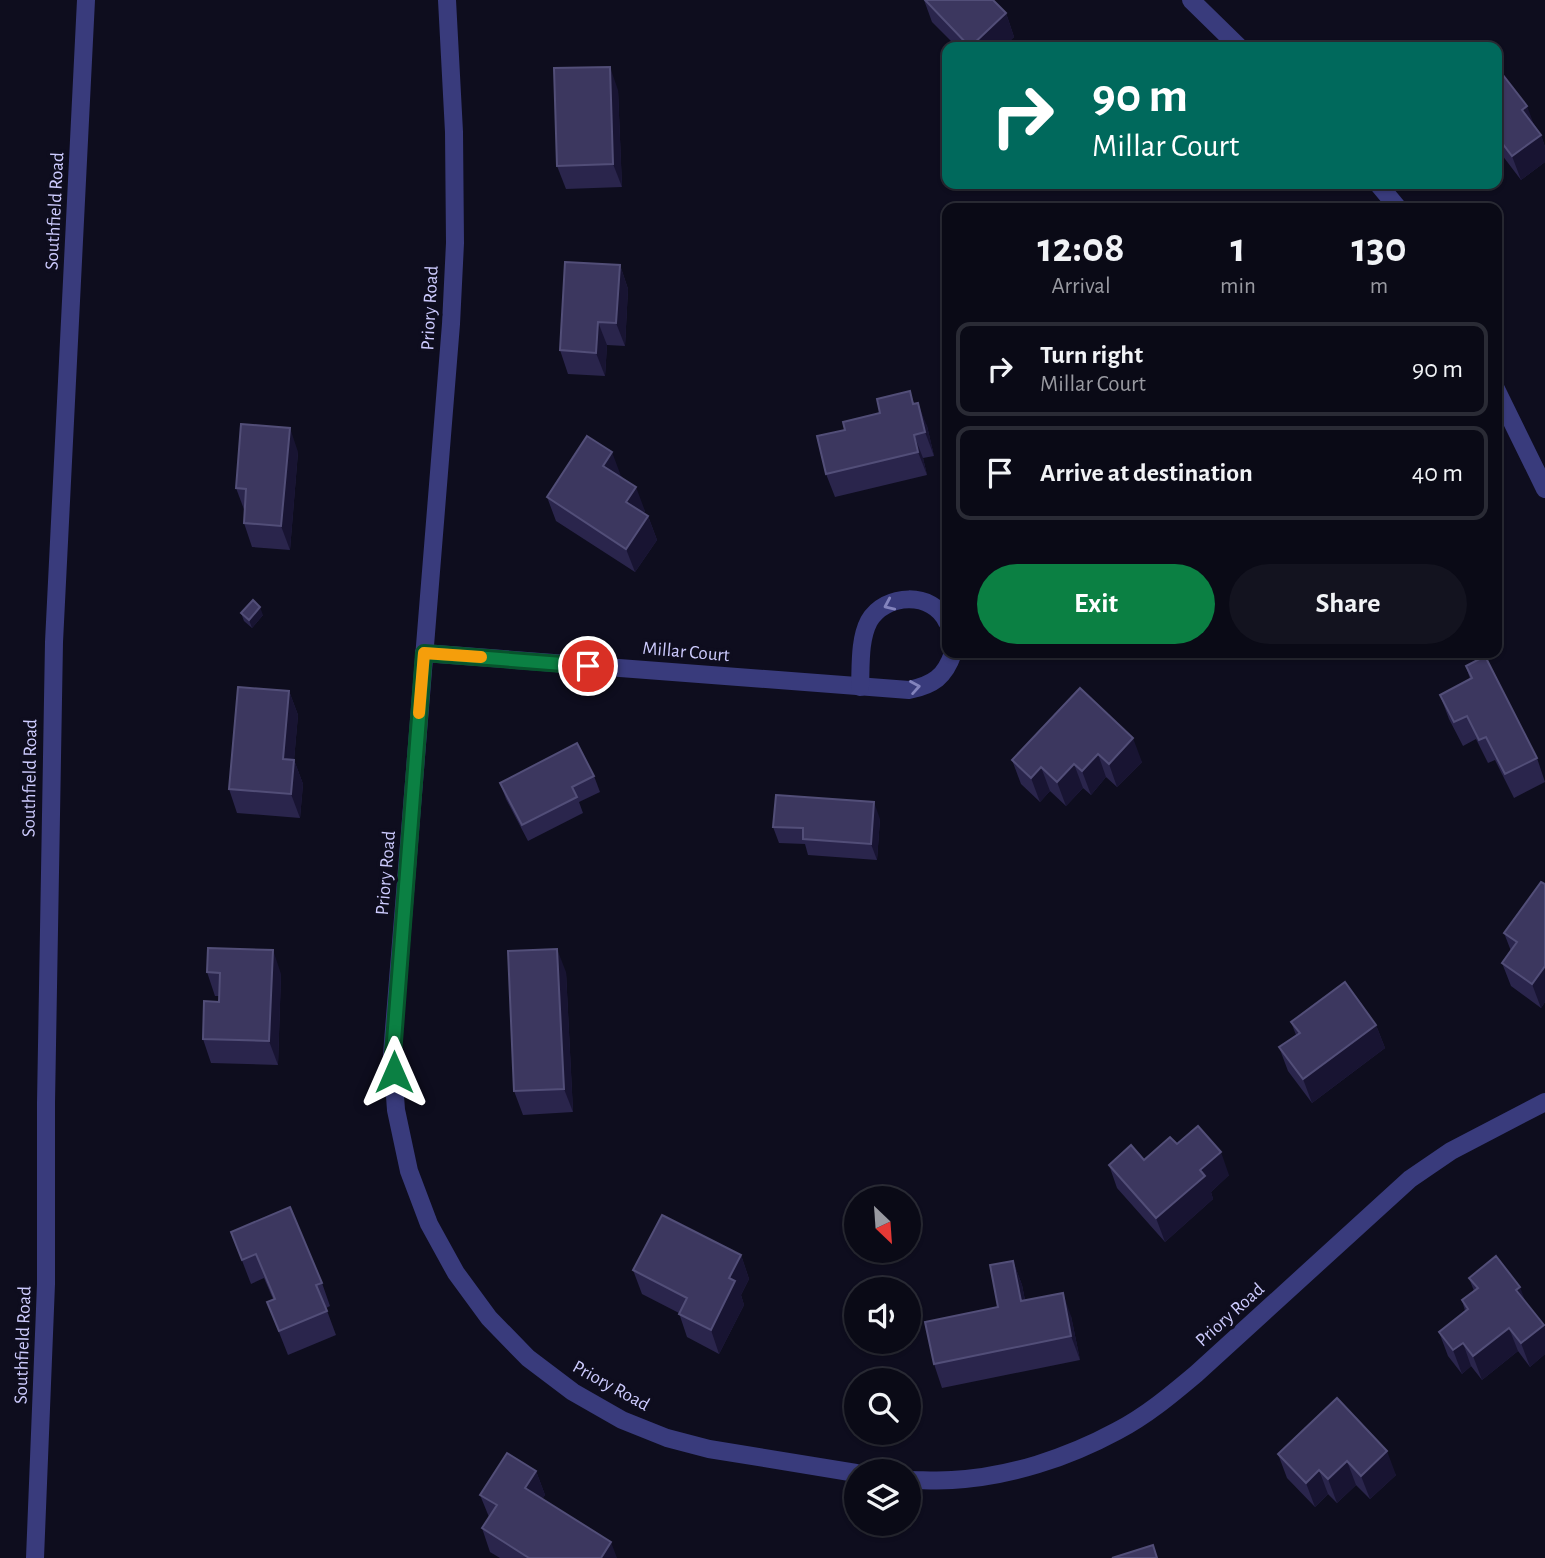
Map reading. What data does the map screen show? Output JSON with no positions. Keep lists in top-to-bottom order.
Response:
{
  "streets": {
    "street": ["Southfield Road", "Priory Road", "Millar Court"]
  },
  "crossings": [
    ["Priory Road", "Millar Court"]
  ],
  "north": "bottom right",
  "page": {
    "turn": ["90 m", "Millar Court"],
    "eta": [
      "12:08",
      "Arrival",
      "1",
      "min",
      "130",
      "m"
    ],
    "list": [
      {
        "name": "Turn right",
        "note": "Millar Court",
        "value": "90 m"
      },
      {
        "name": "Arrive at destination",
        "value": "40 m"
      }
    ],
    "buttons": ["Exit", "Share"]
  }
}
